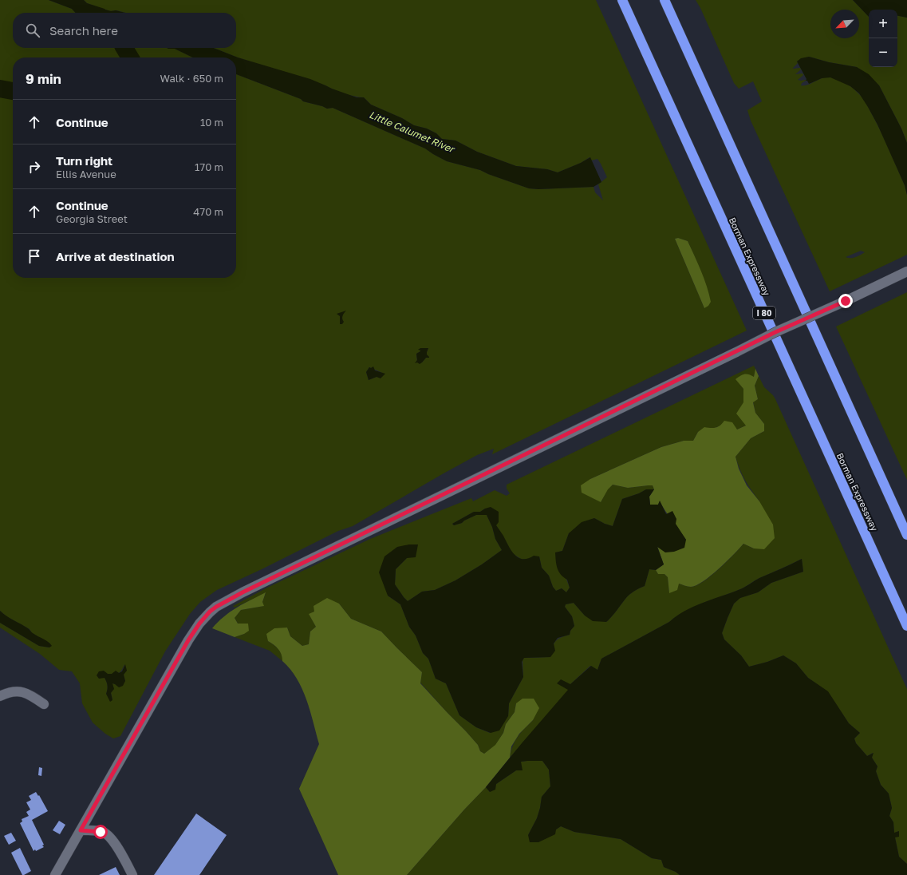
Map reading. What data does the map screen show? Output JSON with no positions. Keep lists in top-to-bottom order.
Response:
{
  "streets": {
    "highway": ["Borman Expressway", "I 80"]
  },
  "water": ["Little Calumet River"],
  "north": "bottom left",
  "page": {
    "map_buttons": ["+", "−"],
    "search": "Search here",
    "heading": ["9 min", "Walk · 650 m"],
    "list": [
      ["Continue", "10 m"],
      ["Turn right", "Ellis Avenue", "170 m"],
      ["Continue", "Georgia Street", "470 m"],
      "Arrive at destination"
    ]
  }
}
